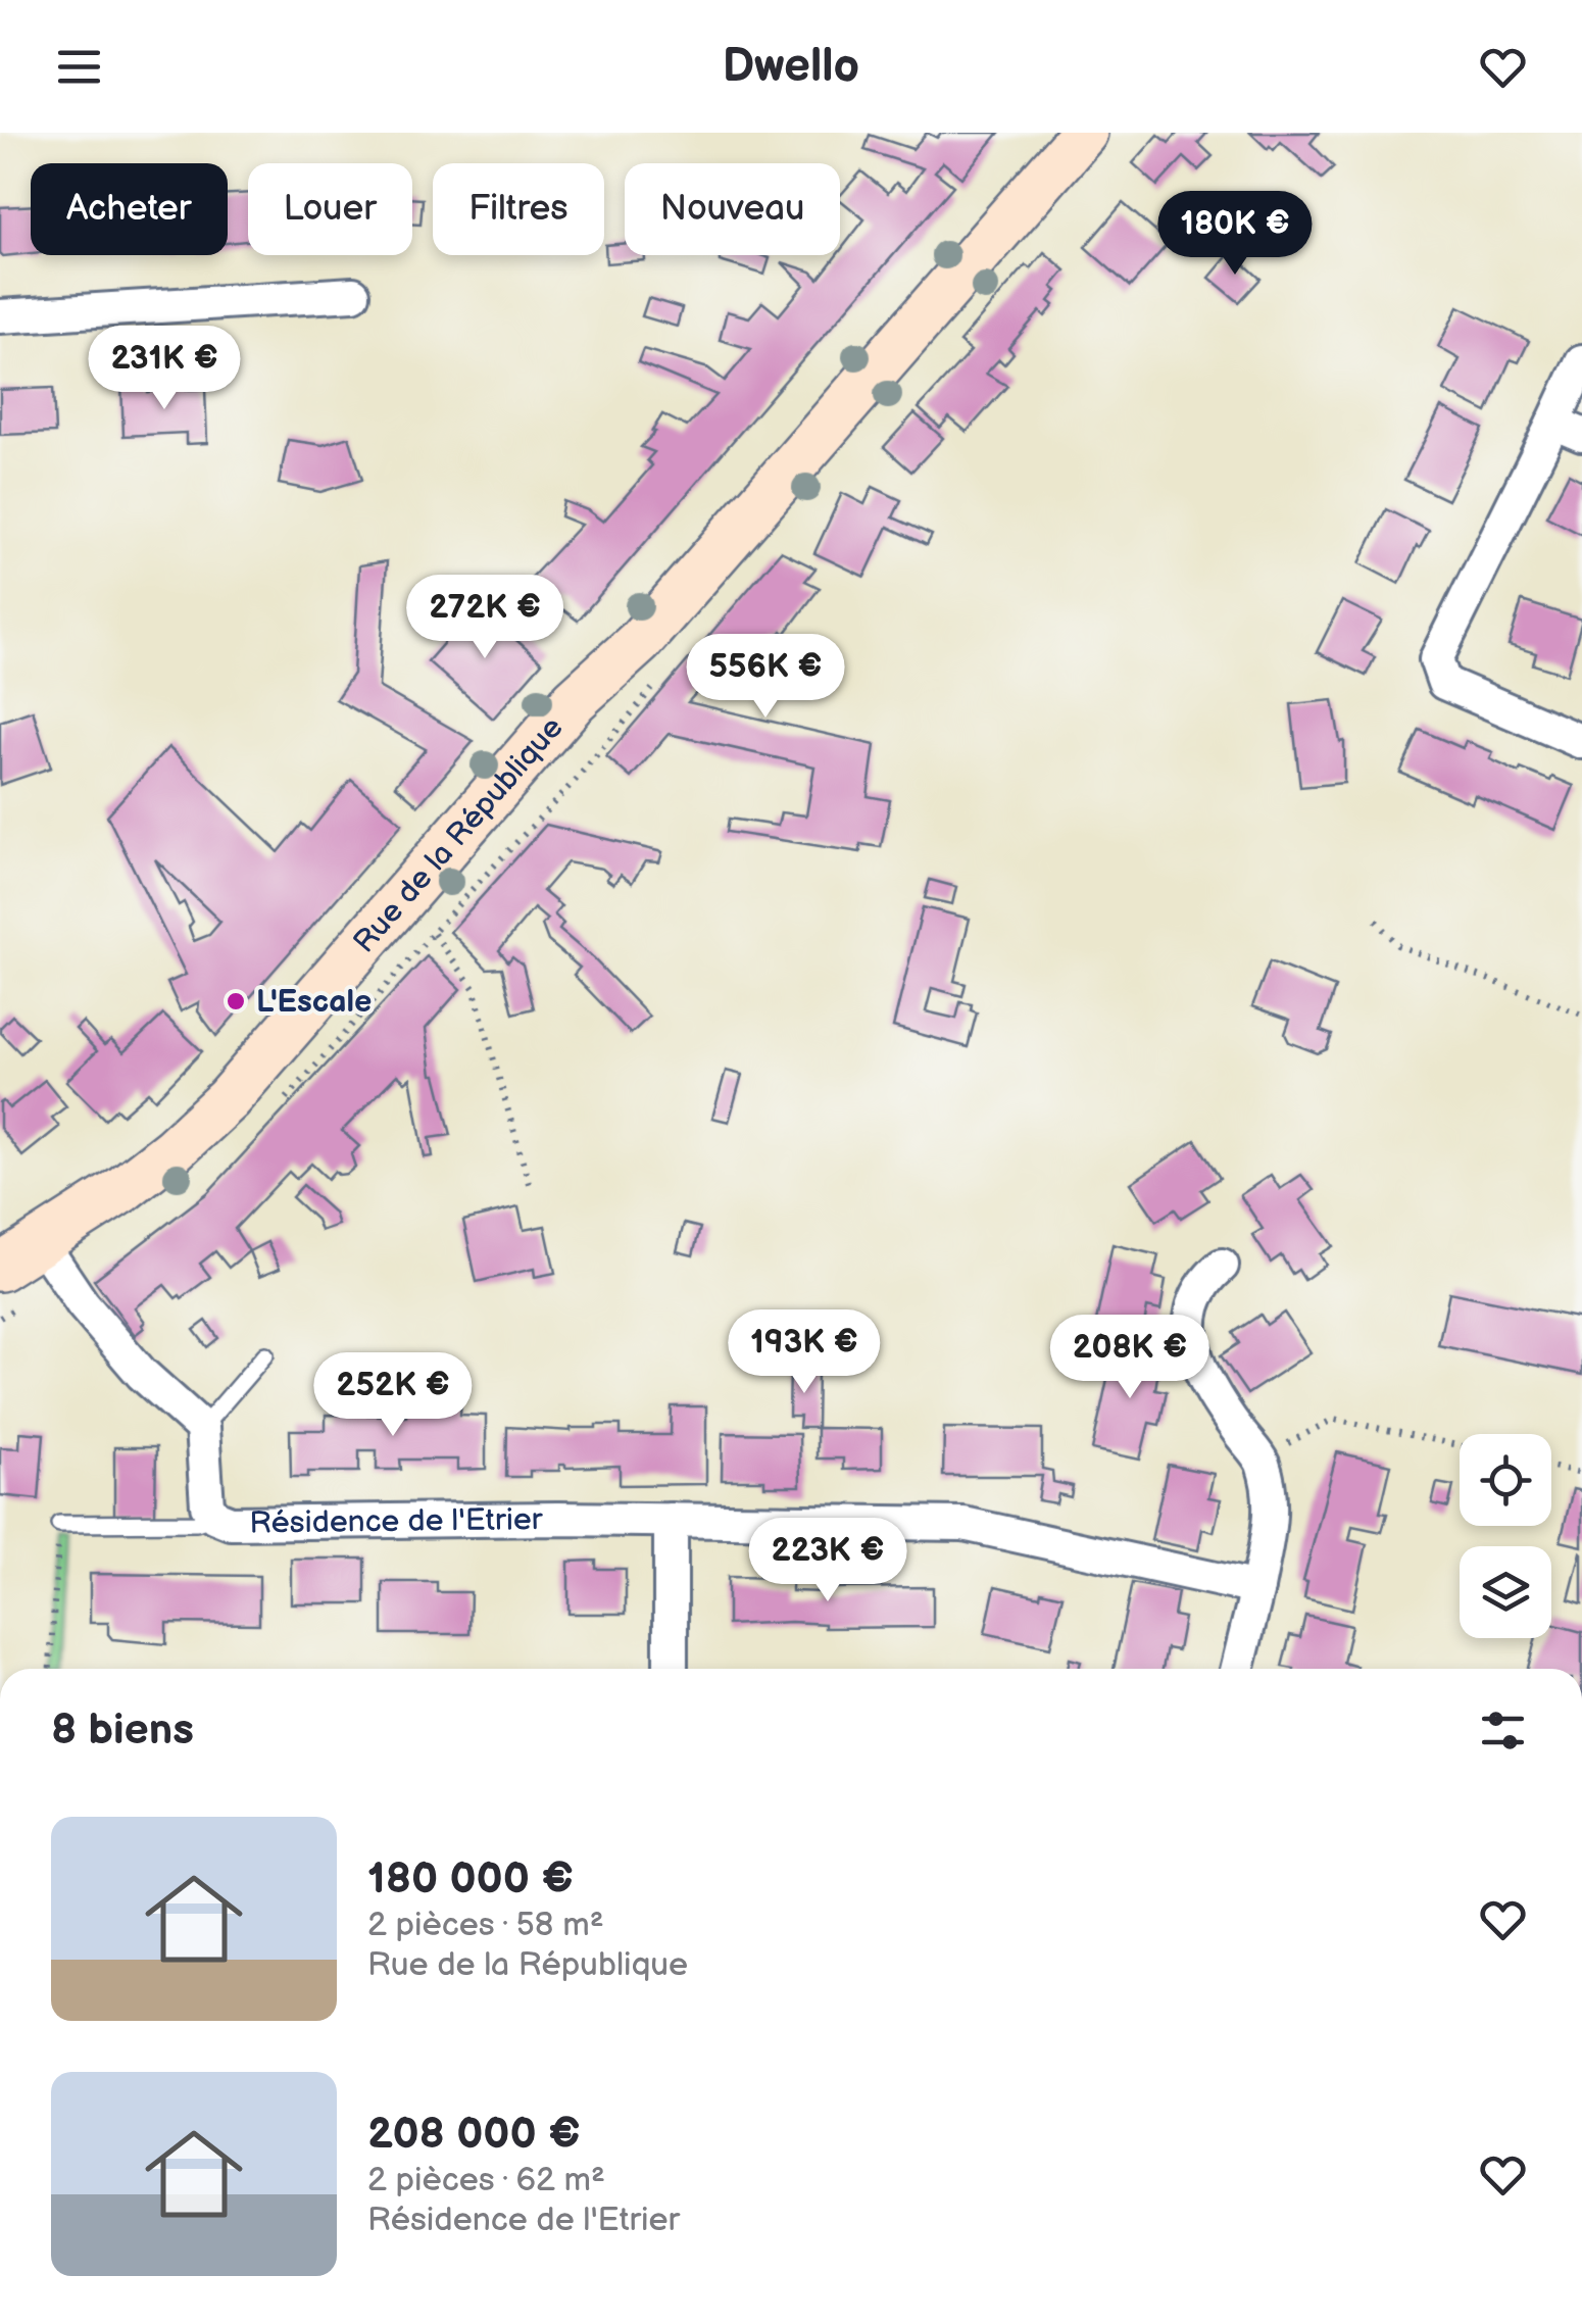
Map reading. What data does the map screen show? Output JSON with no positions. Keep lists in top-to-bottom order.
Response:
{
  "streets": {
    "main road": ["Rue de la République"],
    "street": ["Résidence de l'Etrier"]
  },
  "places": ["L'Escale"],
  "page": {
    "header": "Dwello",
    "chip": [
      "Acheter",
      "Louer",
      "Filtres",
      "Nouveau"
    ],
    "price": [
      "180K €",
      "231K €",
      "272K €",
      "556K €",
      "193K €",
      "208K €",
      "252K €",
      "223K €"
    ],
    "heading": "8 biens",
    "list": [
      {
        "name": "180 000 €",
        "note": "2 pièces · 58 m² · Rue de la République"
      },
      {
        "name": "208 000 €",
        "note": "2 pièces · 62 m² · Résidence de l'Etrier"
      }
    ]
  }
}
